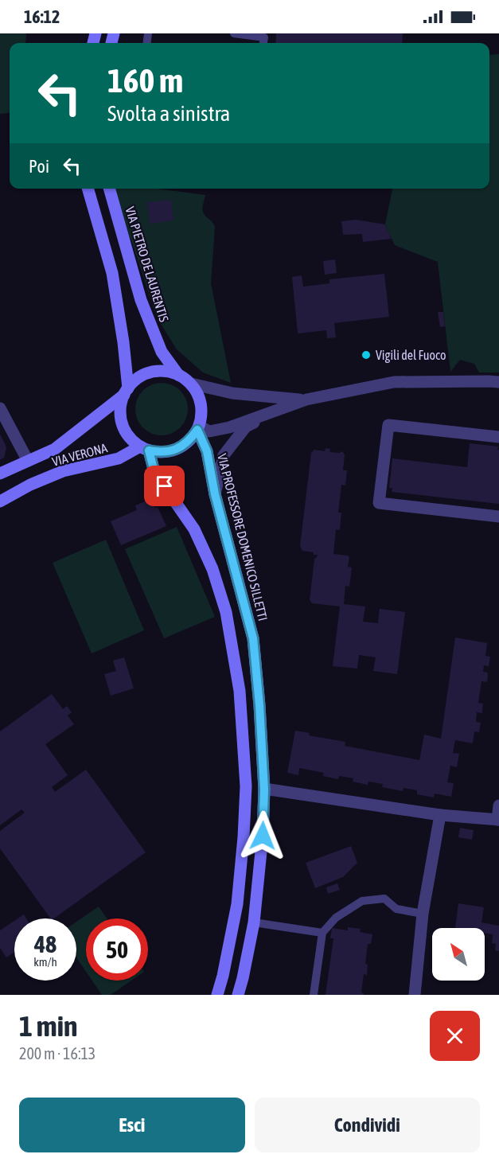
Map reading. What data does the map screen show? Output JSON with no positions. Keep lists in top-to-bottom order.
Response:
{
  "streets": {
    "main road": ["VIA PIETRO DE LAURENTIS", "VIA VERONA", "VIA PROFESSORE DOMENICO SILLETTI"]
  },
  "crossings": [
    ["VIA PIETRO DE LAURENTIS", "VIA VERONA"],
    ["VIA PIETRO DE LAURENTIS", "VIA PROFESSORE DOMENICO SILLETTI"],
    ["VIA VERONA", "VIA PROFESSORE DOMENICO SILLETTI"]
  ],
  "places": ["Vigili del Fuoco"],
  "north": "top left",
  "page": {
    "status": "16:12",
    "turn": ["160 m", "Svolta a sinistra"],
    "then": "Poi",
    "speed": "48 km/h",
    "limit": "50",
    "heading": ["1 min", "200 m · 16:13"],
    "buttons": ["Esci", "Condividi"]
  }
}
